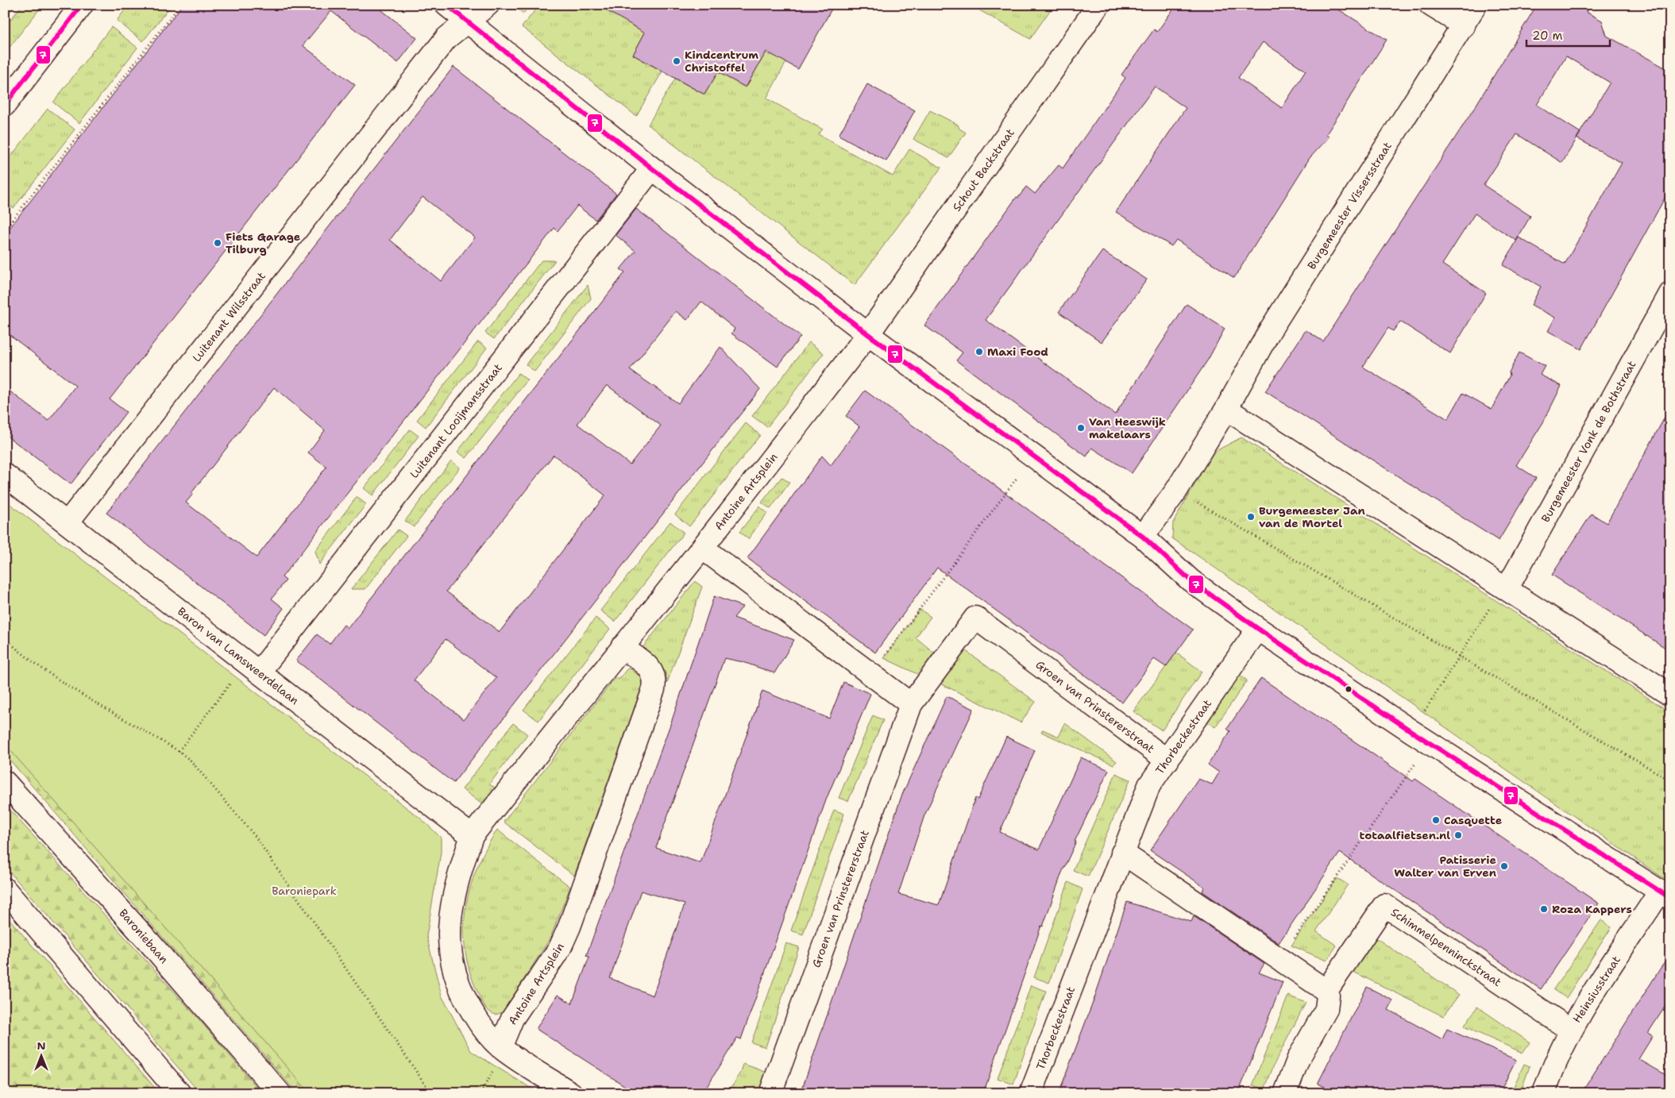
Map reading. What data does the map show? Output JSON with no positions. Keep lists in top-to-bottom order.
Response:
{
  "streets": {
    "street": [
      "Schout Backstraat",
      "Burgemeester Vissersstraat",
      "Luitenant Wilsstraat",
      "Luitenant Looijmansstraat",
      "Burgemeester Vonk de Bothstraat",
      "Antoine Artsplein",
      "Baron van Lamsweerdelaan",
      "Groen van Prinstererstraat",
      "Thorbeckestraat",
      "Baroniebaan",
      "Schimmelpenninckstraat",
      "Heinsiusstraat"
    ]
  },
  "crossings": [
    ["Schout Backstraat", "Antoine Artsplein"],
    ["Luitenant Wilsstraat", "Baron van Lamsweerdelaan"],
    ["Luitenant Looijmansstraat", "Baron van Lamsweerdelaan"],
    ["Antoine Artsplein", "Baron van Lamsweerdelaan"],
    ["Groen van Prinstererstraat", "Thorbeckestraat"],
    ["Schimmelpenninckstraat", "Heinsiusstraat"]
  ],
  "parks": ["Baroniepark"],
  "places": [
    "Kindcentrum Christoffel",
    "Fiets Garage Tilburg",
    "Maxi Food",
    "Van Heeswijk makelaars",
    "Burgemeester Jan van de Mortel",
    "Casquette",
    "totaalfietsen.nl",
    "Patisserie Walter van Erven",
    "Roza Kappers"
  ],
  "lines": ["transit line 7"],
  "scale_bar": "20 m",
  "north": "top"
}
